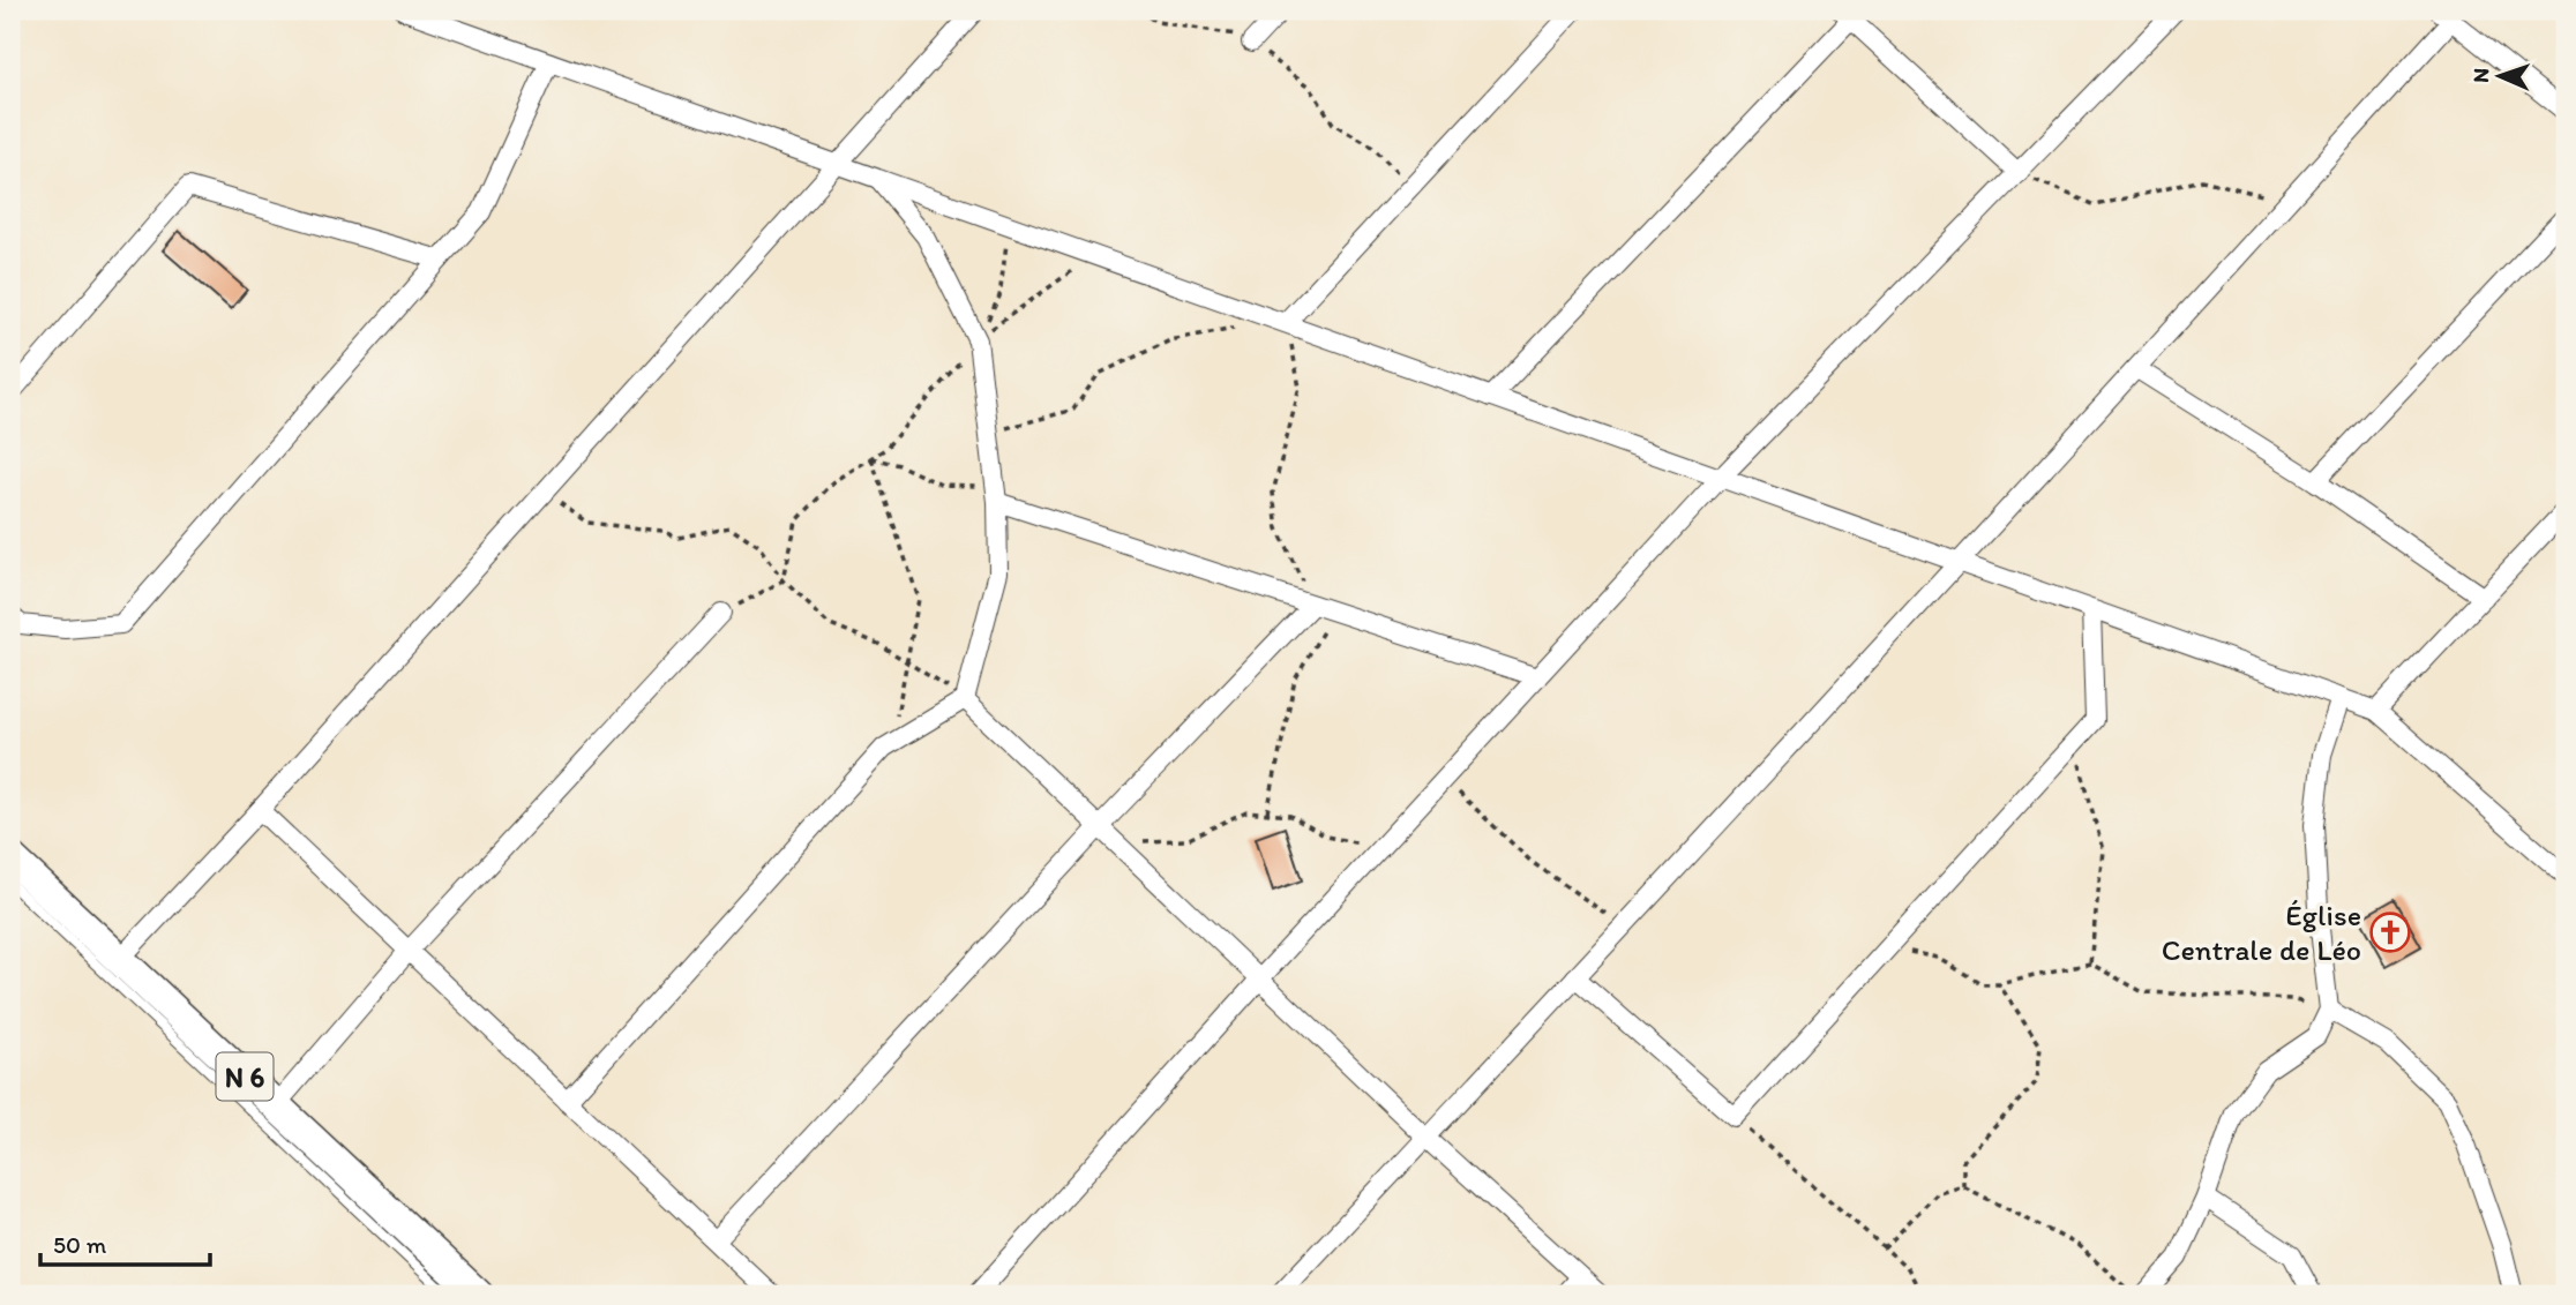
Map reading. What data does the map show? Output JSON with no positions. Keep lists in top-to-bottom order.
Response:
{
  "streets": {
    "main road": ["N 6"]
  },
  "places": {
    "church": ["Église Centrale de Léo"]
  },
  "scale_bar": "50 m",
  "north": "left"
}
